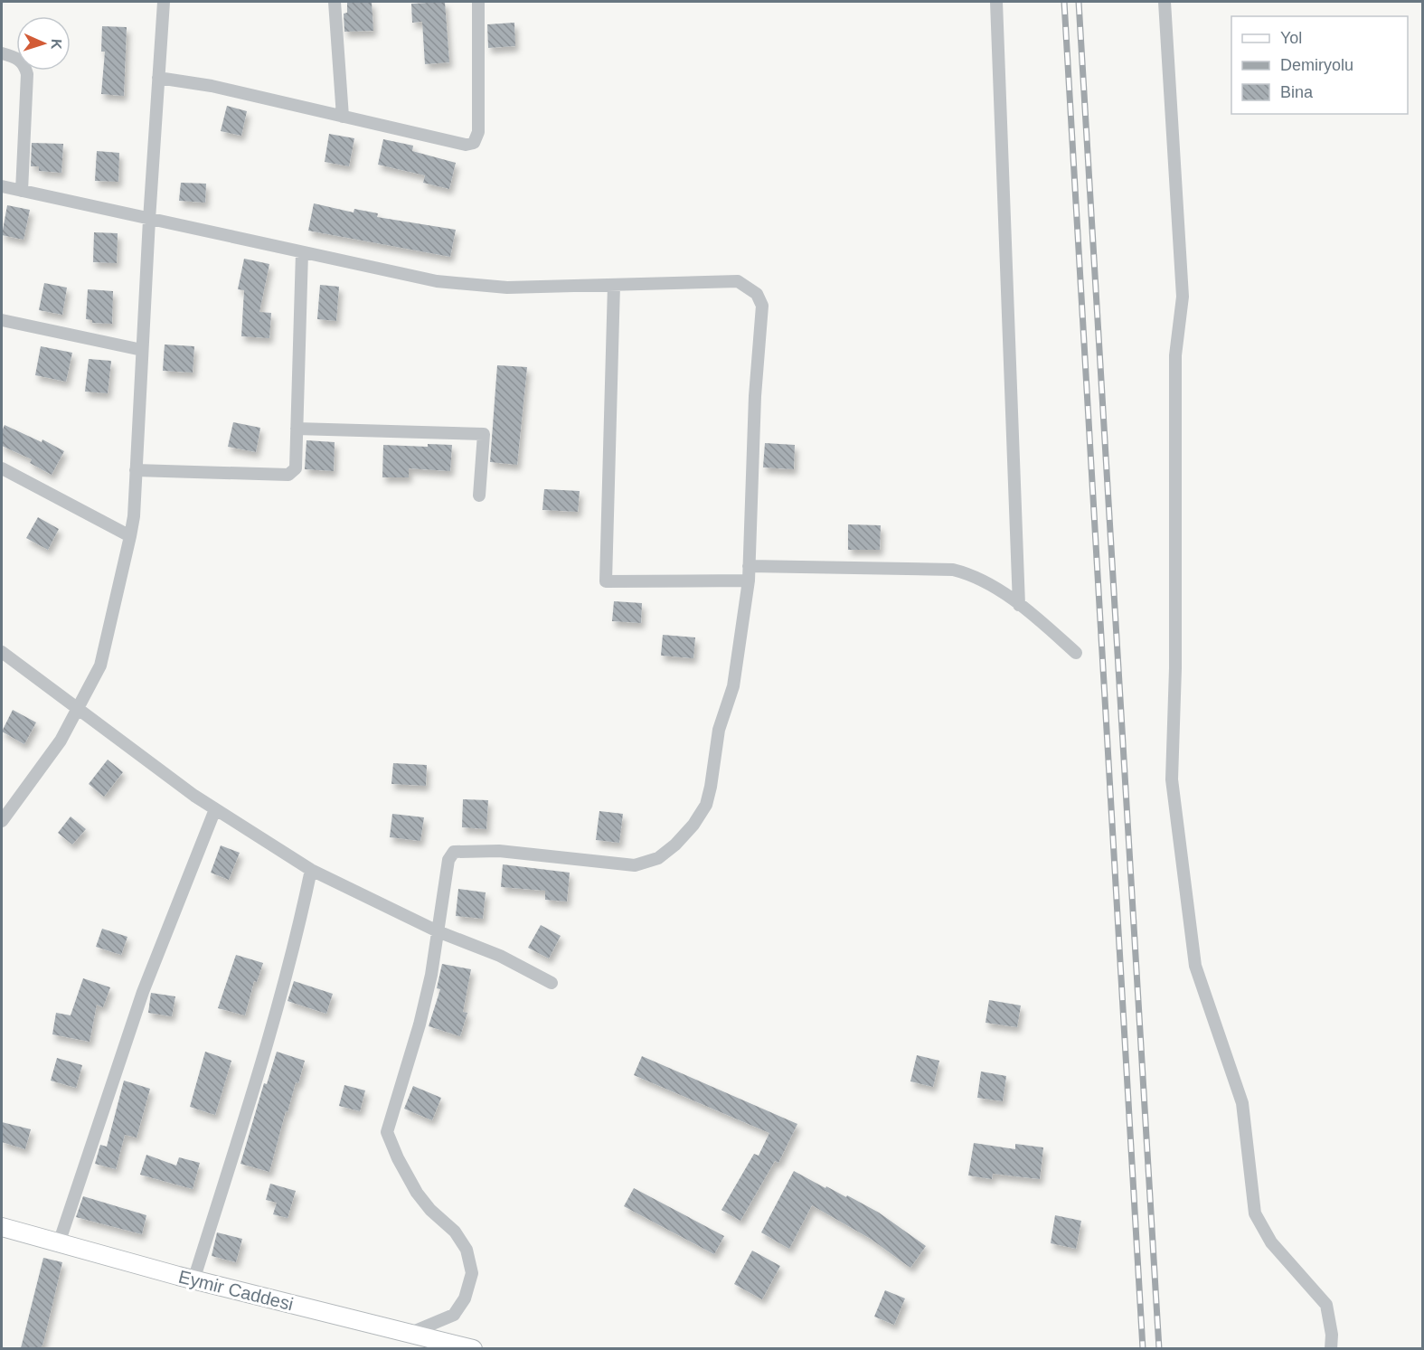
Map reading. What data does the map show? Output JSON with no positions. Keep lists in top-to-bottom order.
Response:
{
  "streets": {
    "main road": ["Eymir Caddesi"]
  },
  "legend": ["Yol", "Demiryolu", "Bina"],
  "north": "right"
}
